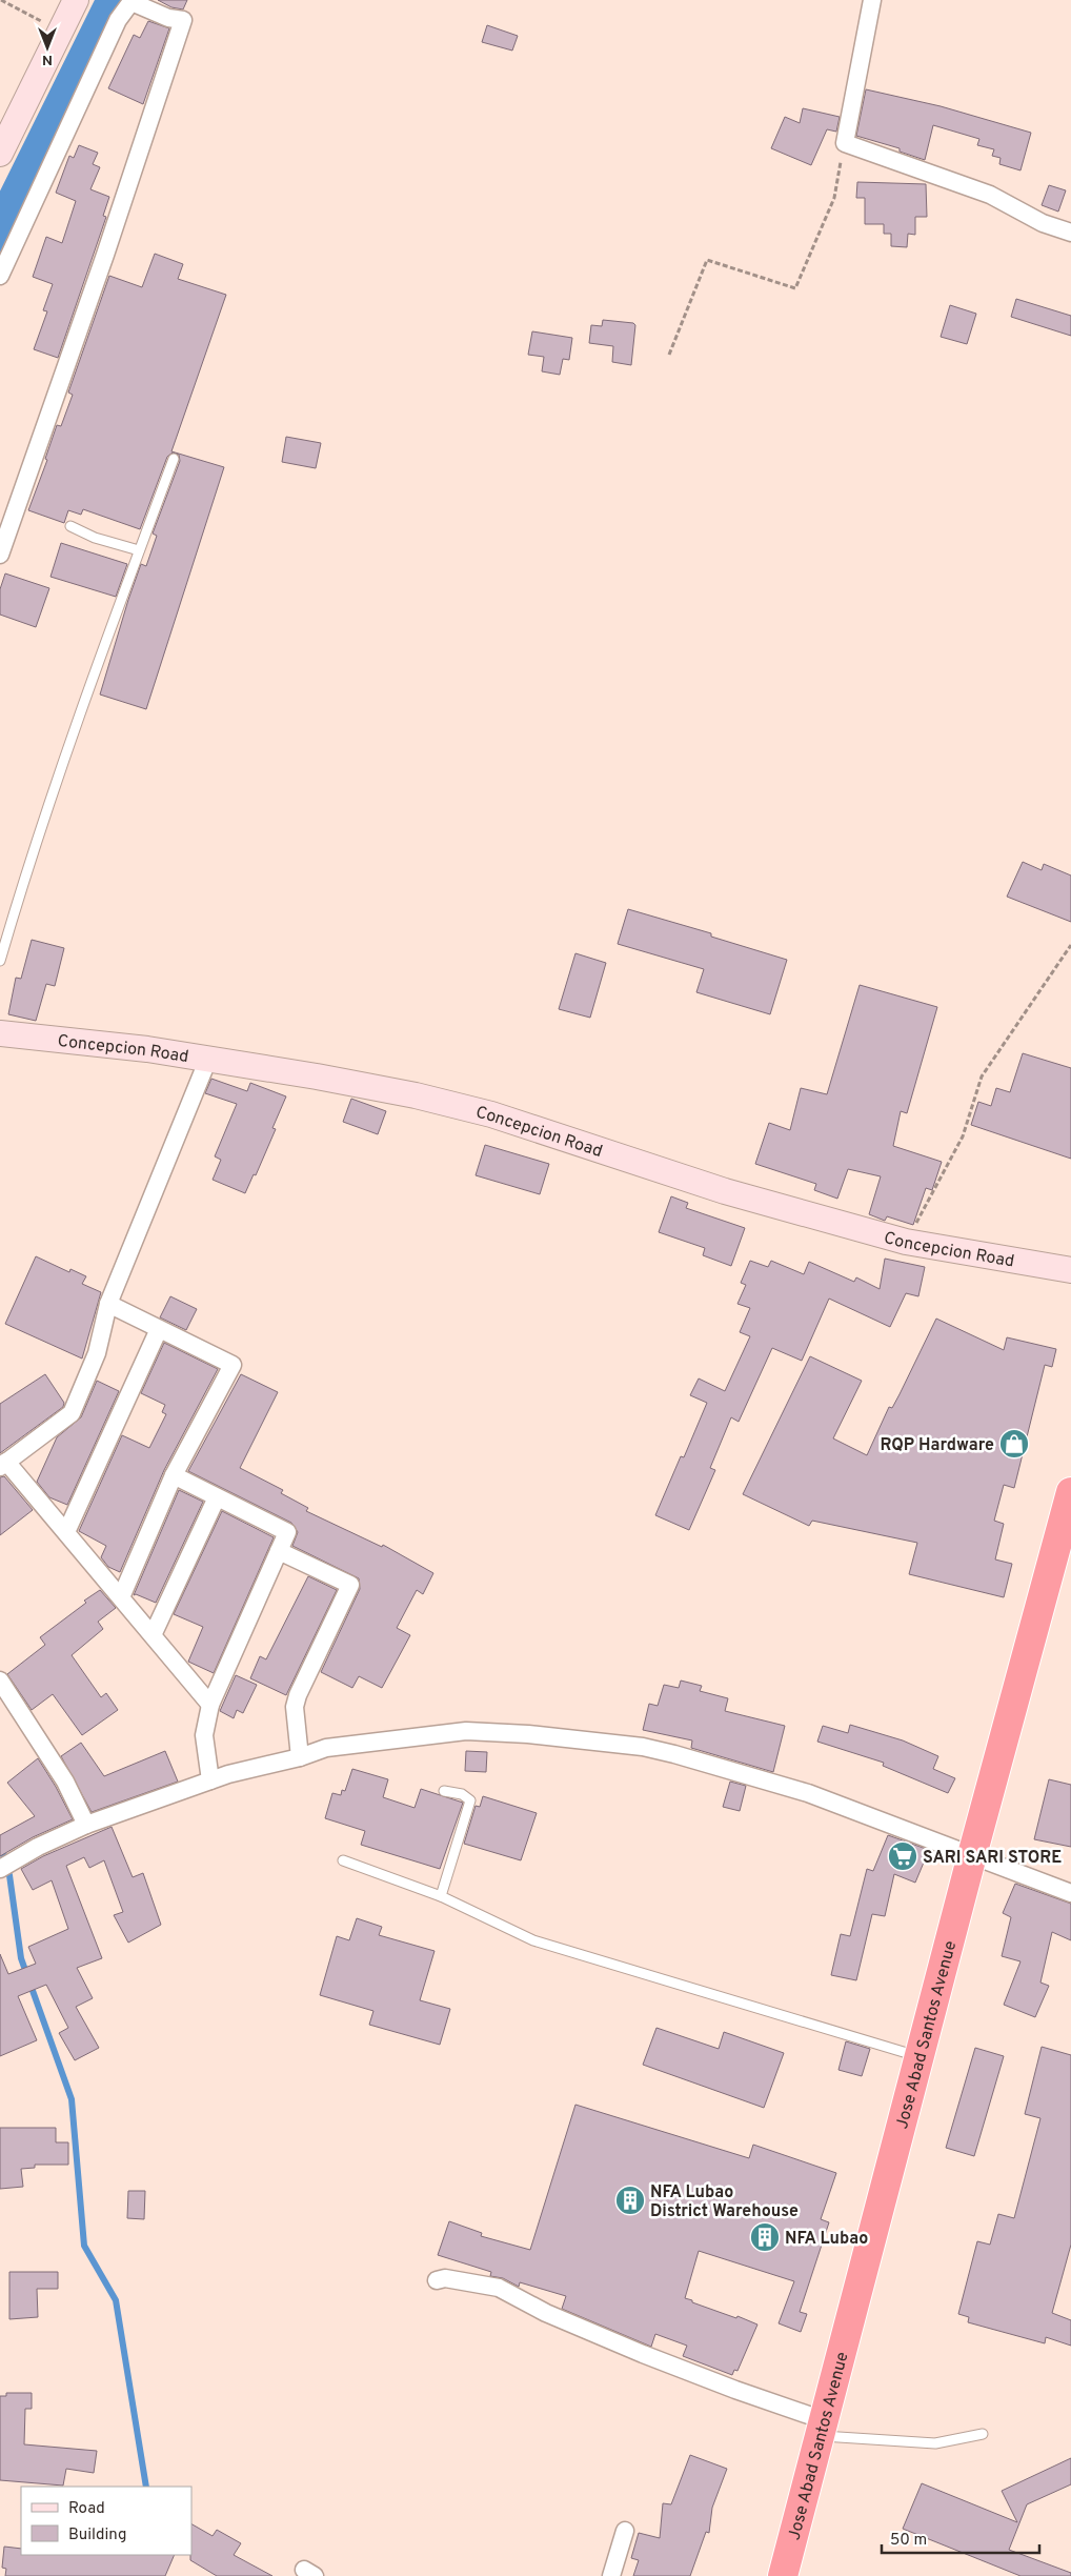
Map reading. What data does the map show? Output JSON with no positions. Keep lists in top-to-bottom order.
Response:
{
  "streets": {
    "highway": ["Jose Abad Santos Avenue"],
    "street": ["Concepcion Road"]
  },
  "places": {
    "shop": ["RQP Hardware"],
    "supermarket": ["SARI SARI STORE"],
    "building": ["NFA Lubao District Warehouse", "NFA Lubao"]
  },
  "legend": ["Road", "Building"],
  "scale_bar": "50 m",
  "north": "bottom"
}
